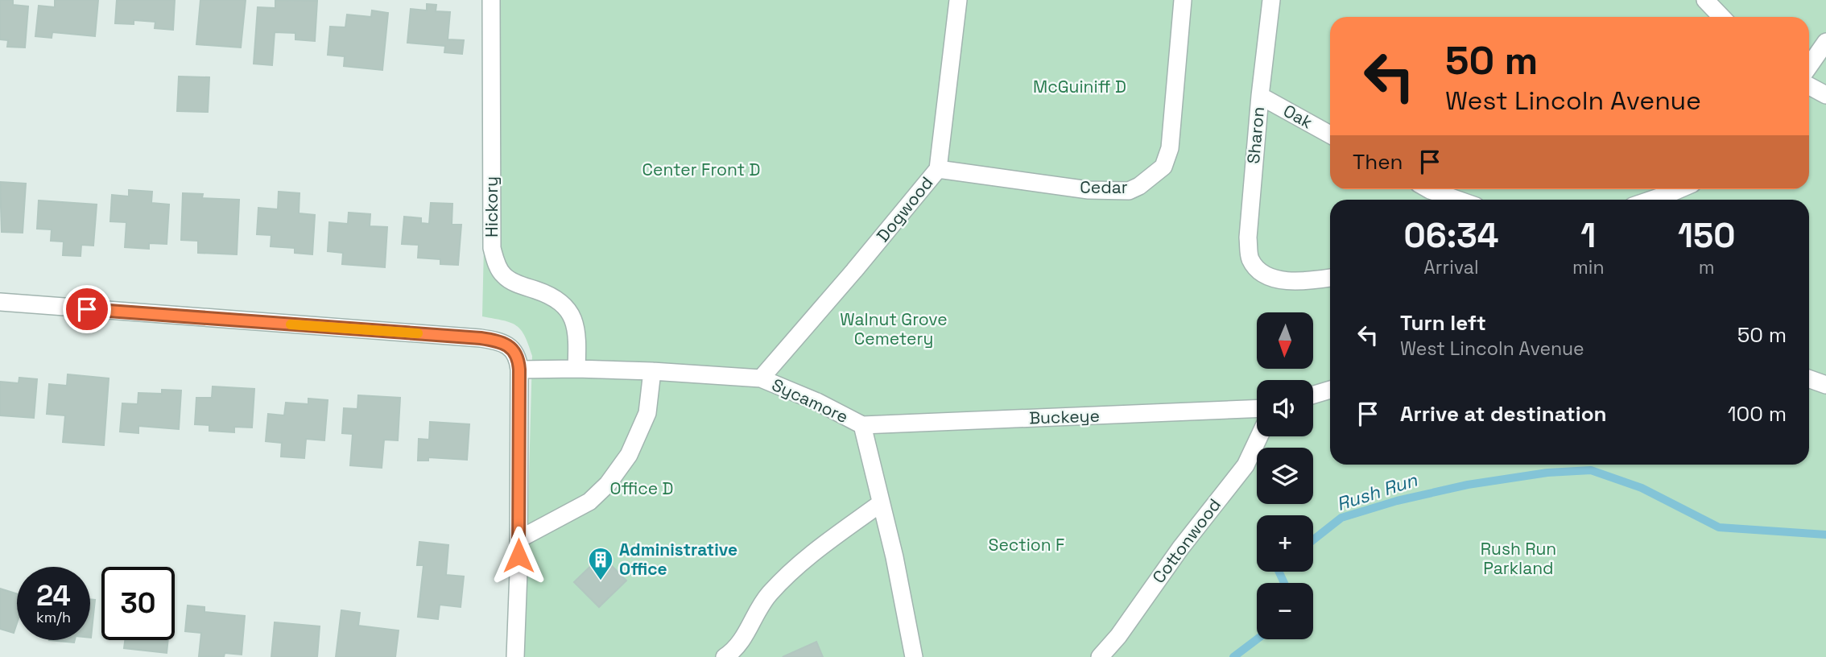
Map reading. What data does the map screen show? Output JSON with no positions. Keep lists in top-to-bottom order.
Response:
{
  "streets": {
    "street": [
      "Oak",
      "Sharon",
      "Cedar",
      "Hickory",
      "Dogwood",
      "Sycamore",
      "Buckeye",
      "Cottonwood"
    ]
  },
  "crossings": [
    ["Oak", "Sharon"],
    ["Cedar", "Dogwood"],
    ["Hickory", "Sycamore"],
    ["Dogwood", "Sycamore"],
    ["Sycamore", "Buckeye"]
  ],
  "water": ["Rush Run"],
  "parks": [
    "McGuiniff D",
    "Center Front D",
    "Walnut Grove Cemetery",
    "Office D",
    "Section F",
    "Rush Run Parkland"
  ],
  "places": {
    "building": ["Administrative Office"]
  },
  "north": "bottom",
  "page": {
    "turn": ["50 m", "West Lincoln Avenue"],
    "then": "Then",
    "eta": [
      "06:34",
      "Arrival",
      "1",
      "min",
      "150",
      "m"
    ],
    "list": [
      {
        "name": "Turn left",
        "note": "West Lincoln Avenue",
        "value": "50 m"
      },
      {
        "name": "Arrive at destination",
        "value": "100 m"
      }
    ],
    "map_buttons": ["+", "−"],
    "speed": "24 km/h",
    "limit": "30"
  }
}
